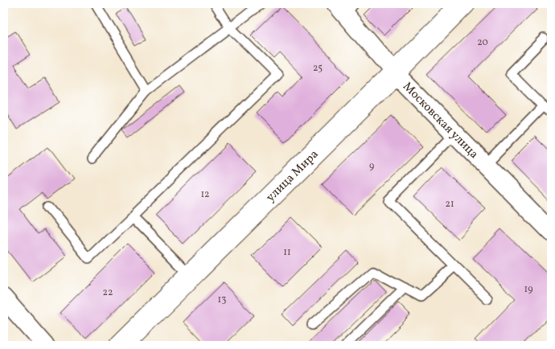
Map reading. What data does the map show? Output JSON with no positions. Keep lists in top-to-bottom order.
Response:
{
  "streets": {
    "street": ["Московская улица", "улица Мира"]
  },
  "crossings": [
    ["Московская улица", "улица Мира"]
  ],
  "house_numbers": [
    "20",
    "25",
    "9",
    "12",
    "21",
    "11",
    "19",
    "22",
    "13"
  ]
}
